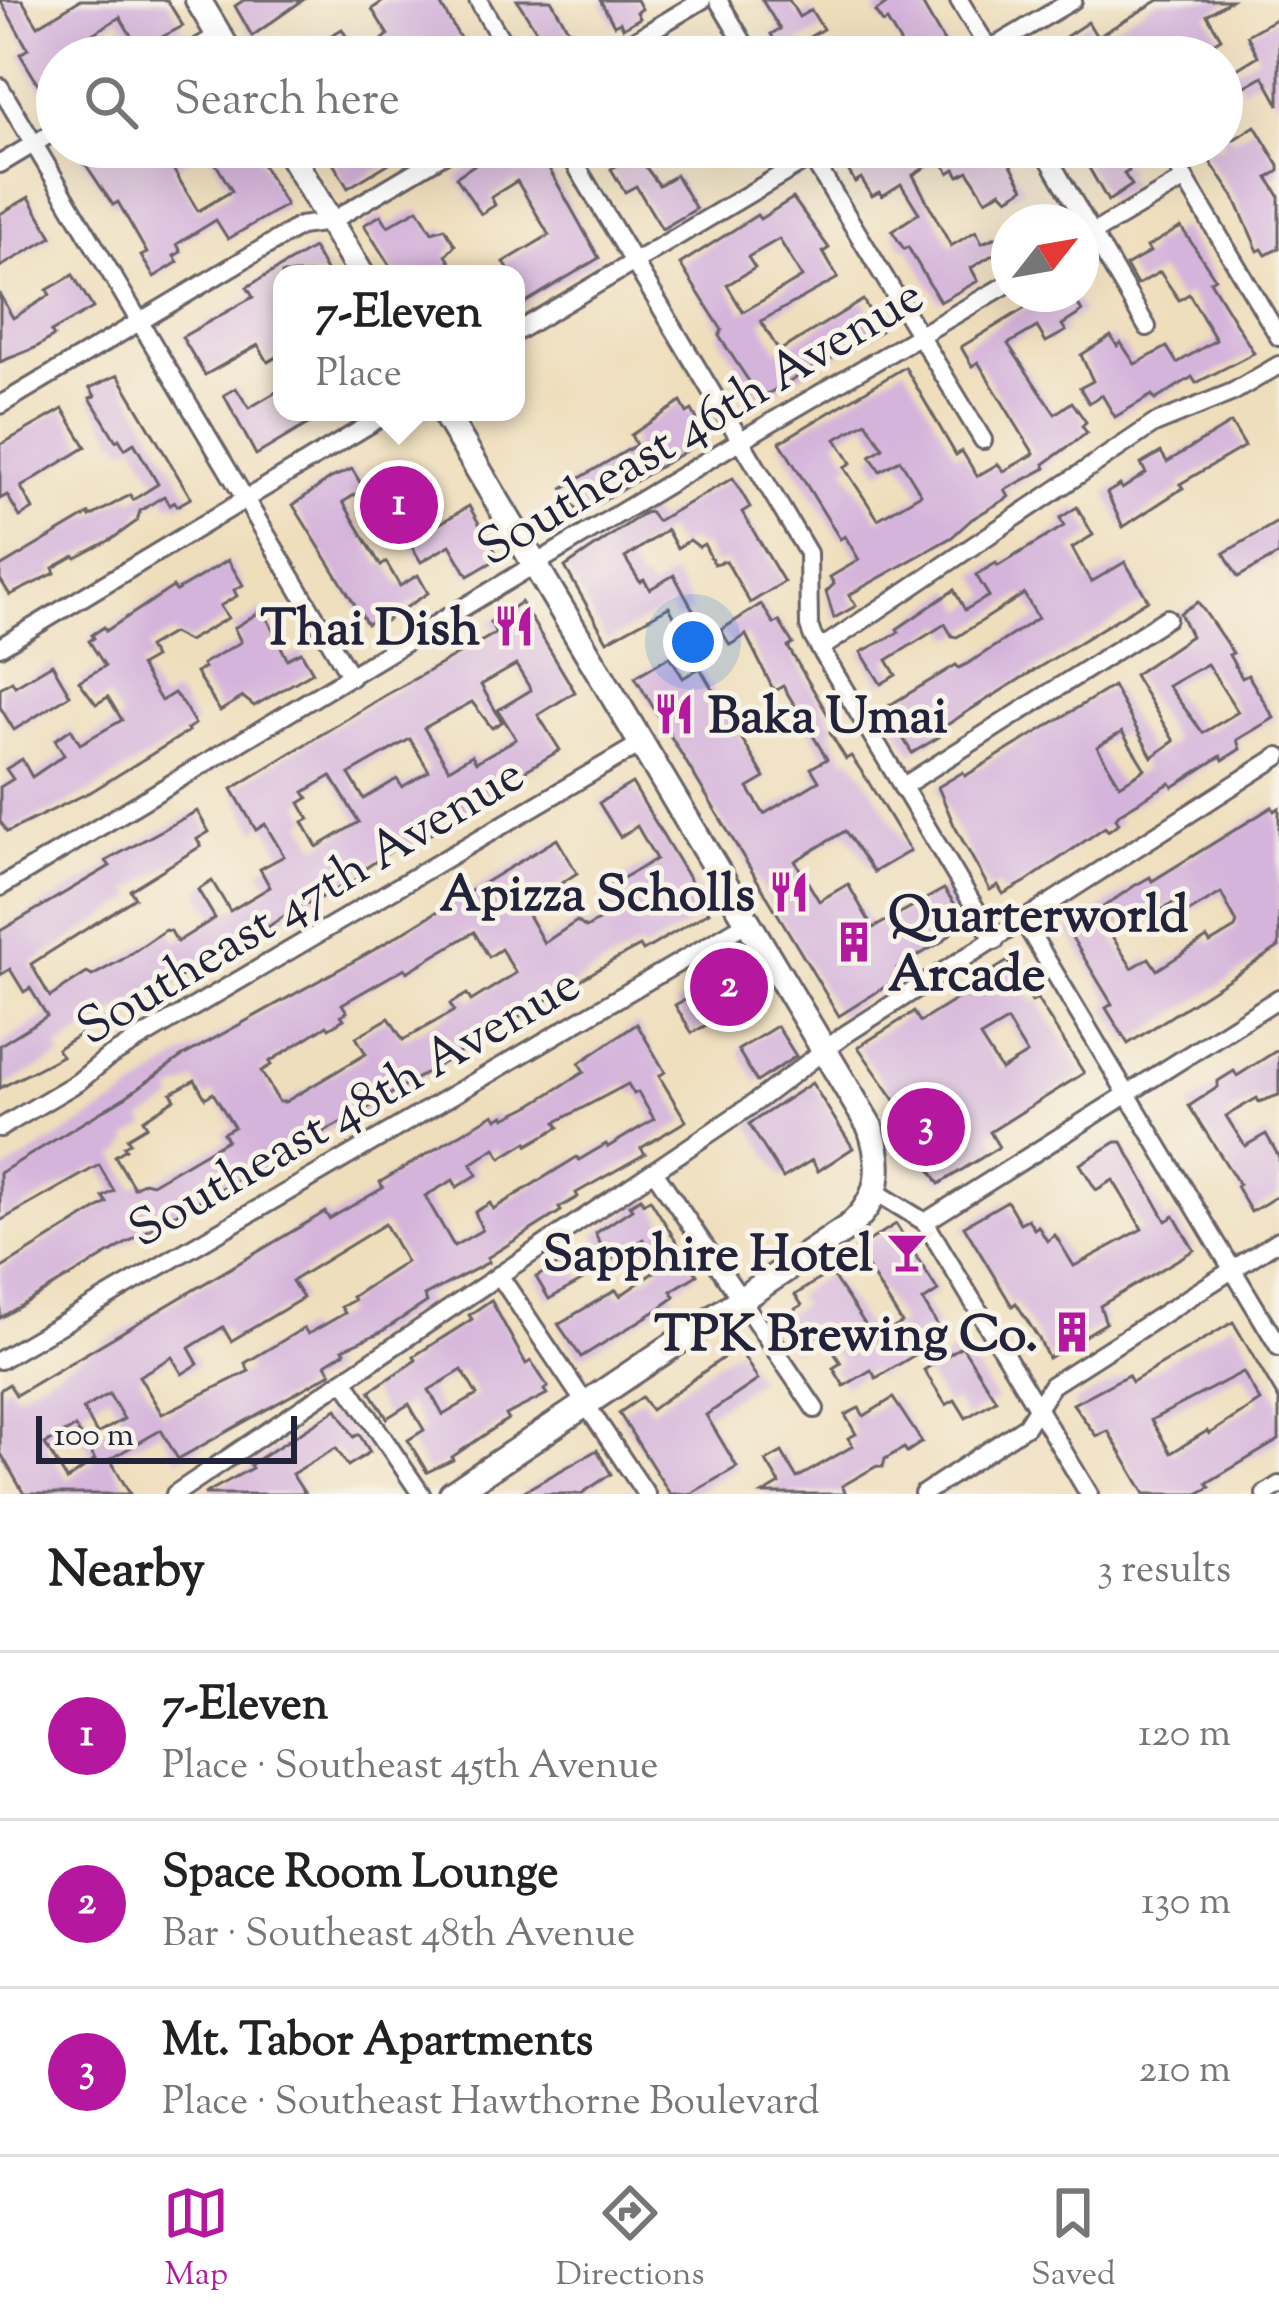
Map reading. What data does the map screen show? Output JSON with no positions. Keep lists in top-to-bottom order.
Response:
{
  "streets": {
    "street": ["Southeast 46th Avenue", "Southeast 47th Avenue", "Southeast 48th Avenue"]
  },
  "places": {
    "restaurant": ["Thai Dish", "Baka Umai", "Apizza Scholls"],
    "building": ["Quarterworld Arcade", "TPK Brewing Co."],
    "bar": ["Sapphire Hotel"]
  },
  "scale_bar": "100 m",
  "north": "top right",
  "page": {
    "search": "Search here",
    "popup": ["7-Eleven", "Place"],
    "pins": ["1", "2", "3"],
    "scale": "100 m",
    "heading": ["Nearby", "3 results"],
    "list": [
      {
        "mark": "1",
        "name": "7-Eleven",
        "note": "Place · Southeast 45th Avenue",
        "value": "120 m"
      },
      {
        "mark": "2",
        "name": "Space Room Lounge",
        "note": "Bar · Southeast 48th Avenue",
        "value": "130 m"
      },
      {
        "mark": "3",
        "name": "Mt. Tabor Apartments",
        "note": "Place · Southeast Hawthorne Boulevard",
        "value": "210 m"
      }
    ],
    "nav": ["Map", "Directions", "Saved"]
  }
}
